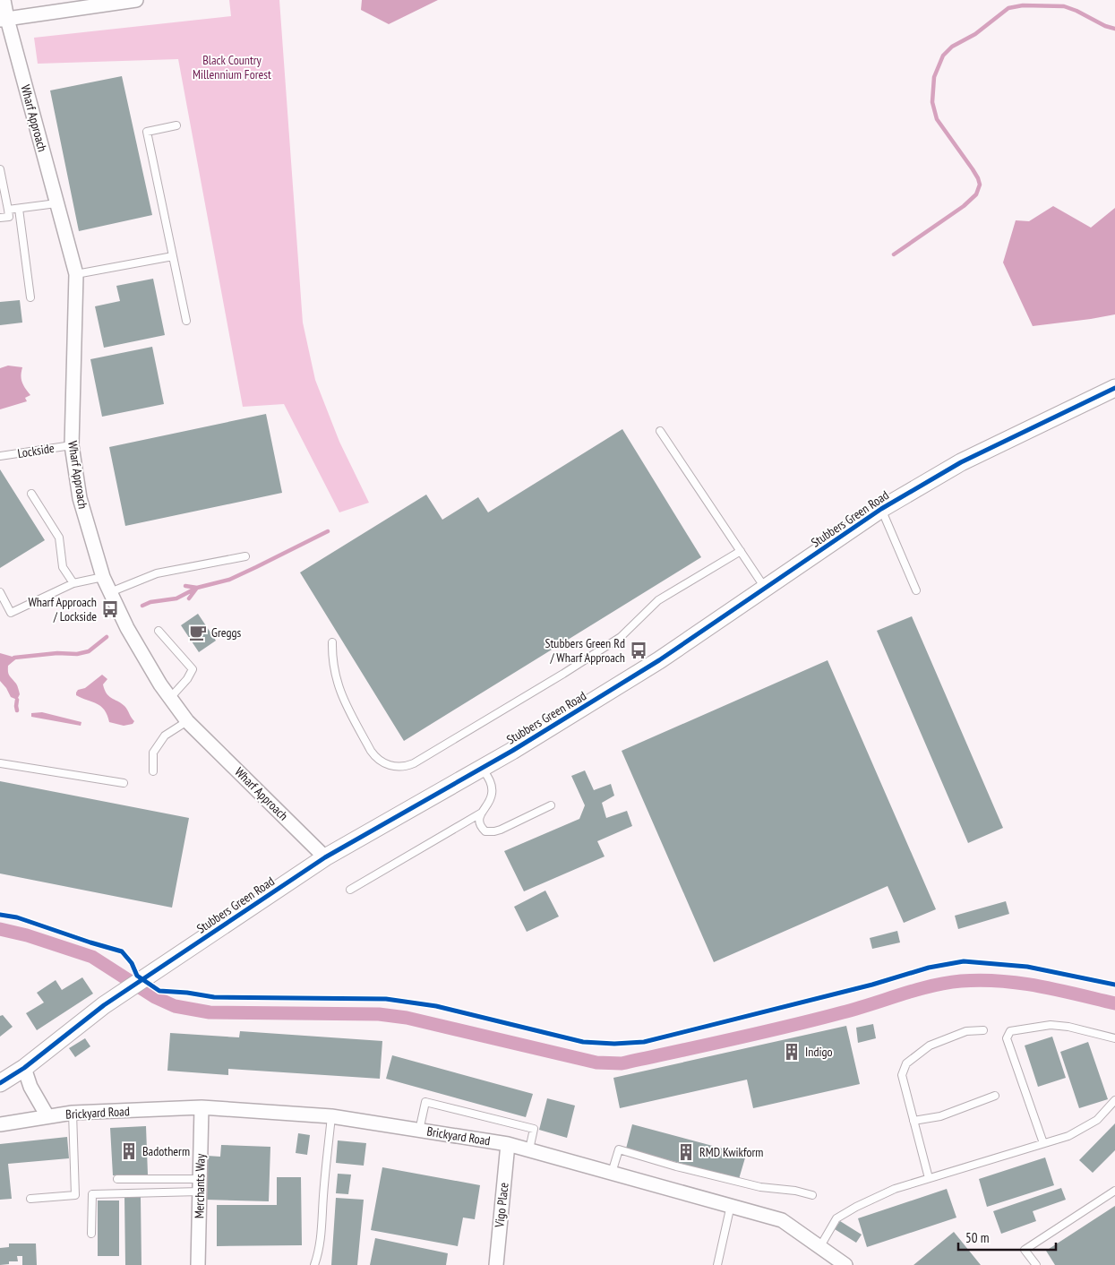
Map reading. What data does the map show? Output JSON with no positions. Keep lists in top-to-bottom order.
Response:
{
  "streets": {
    "street": [
      "Wharf Approach",
      "Stubbers Green Road",
      "Brickyard Road",
      "Merchants Way",
      "Vigo Place"
    ],
    "lane": ["Lockside"]
  },
  "crossings": [
    ["Wharf Approach", "Lockside"],
    ["Wharf Approach", "Stubbers Green Road"],
    ["Stubbers Green Road", "Brickyard Road"],
    ["Brickyard Road", "Merchants Way"],
    ["Brickyard Road", "Vigo Place"]
  ],
  "parks": ["Black Country Millennium Forest"],
  "places": {
    "bus stop": ["Wharf Approach / Lockside", "Stubbers Green Rd / Wharf Approach"],
    "cafe": ["Greggs"],
    "building": ["Indigo", "Badotherm", "RMD Kwikform"]
  },
  "scale_bar": "50 m"
}
